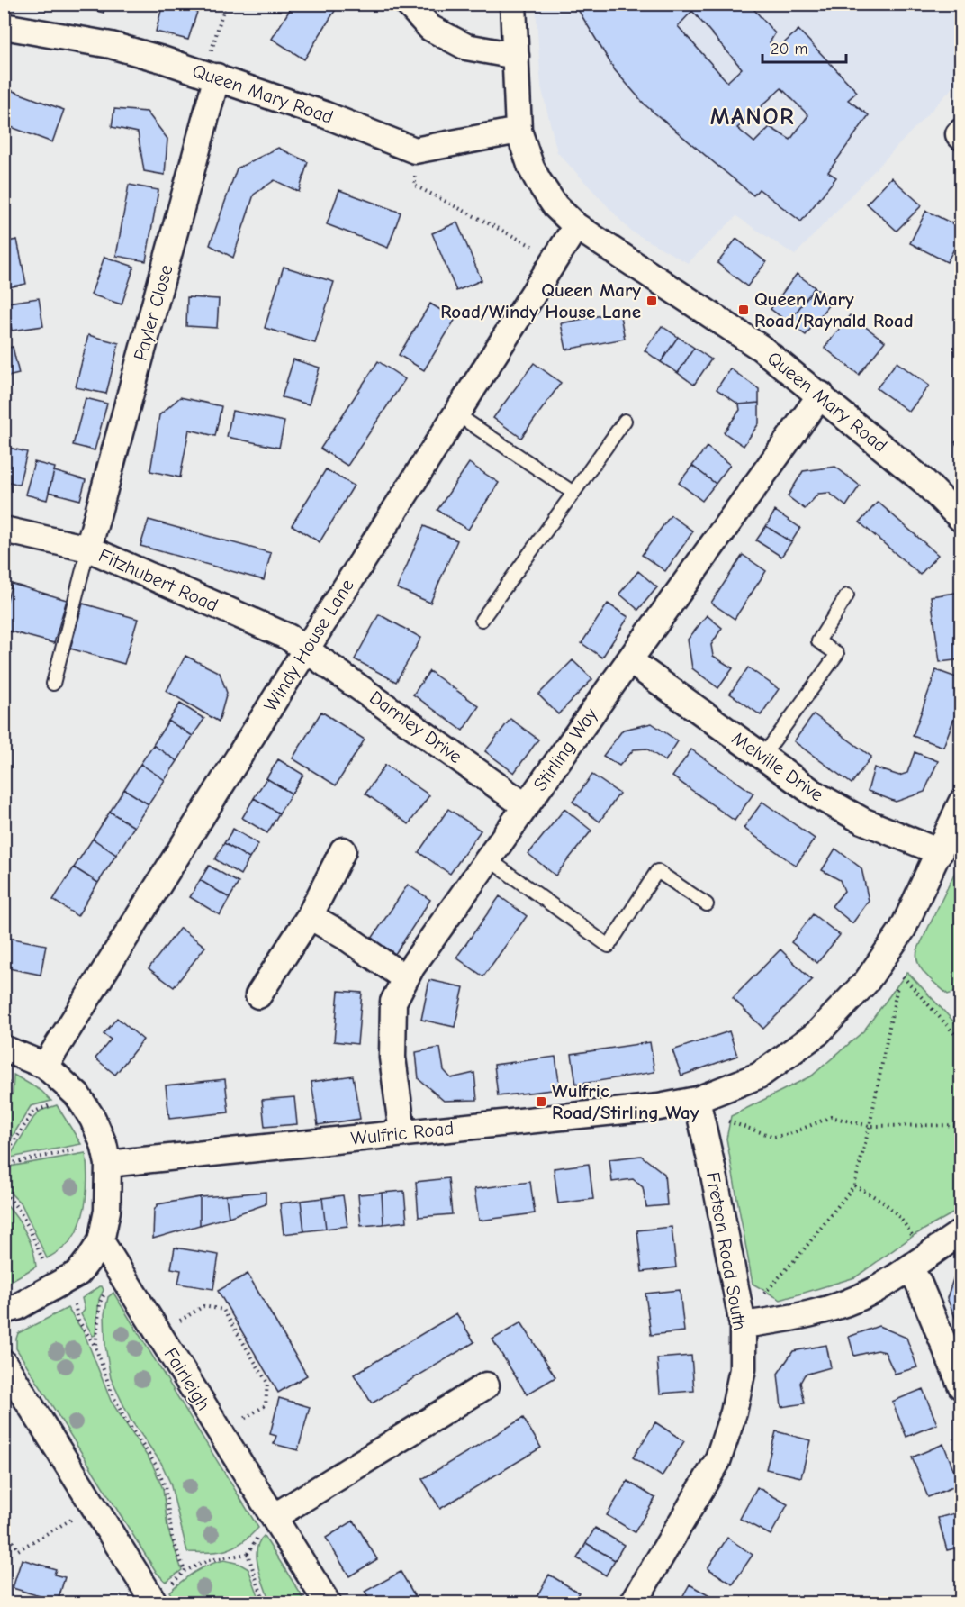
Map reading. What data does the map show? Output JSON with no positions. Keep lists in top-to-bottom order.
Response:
{
  "streets": {
    "street": [
      "Queen Mary Road",
      "Payler Close",
      "Fitzhubert Road",
      "Windy House Lane",
      "Darnley Drive",
      "Stirling Way",
      "Melville Drive",
      "Wulfric Road",
      "Fretson Road South",
      "Fairleigh"
    ]
  },
  "crossings": [
    ["Queen Mary Road", "Payler Close"],
    ["Queen Mary Road", "Windy House Lane"],
    ["Queen Mary Road", "Stirling Way"],
    ["Payler Close", "Fitzhubert Road"],
    ["Fitzhubert Road", "Windy House Lane"],
    ["Fitzhubert Road", "Darnley Drive"],
    ["Windy House Lane", "Darnley Drive"],
    ["Darnley Drive", "Stirling Way"],
    ["Stirling Way", "Melville Drive"],
    ["Stirling Way", "Wulfric Road"],
    ["Melville Drive", "Wulfric Road"],
    ["Wulfric Road", "Fretson Road South"]
  ],
  "districts": ["MANOR"],
  "places": {
    "transit": ["Queen Mary Road/Windy House Lane", "Queen Mary Road/Raynald Road", "Wulfric Road/Stirling Way"]
  },
  "scale_bar": "20 m"
}
